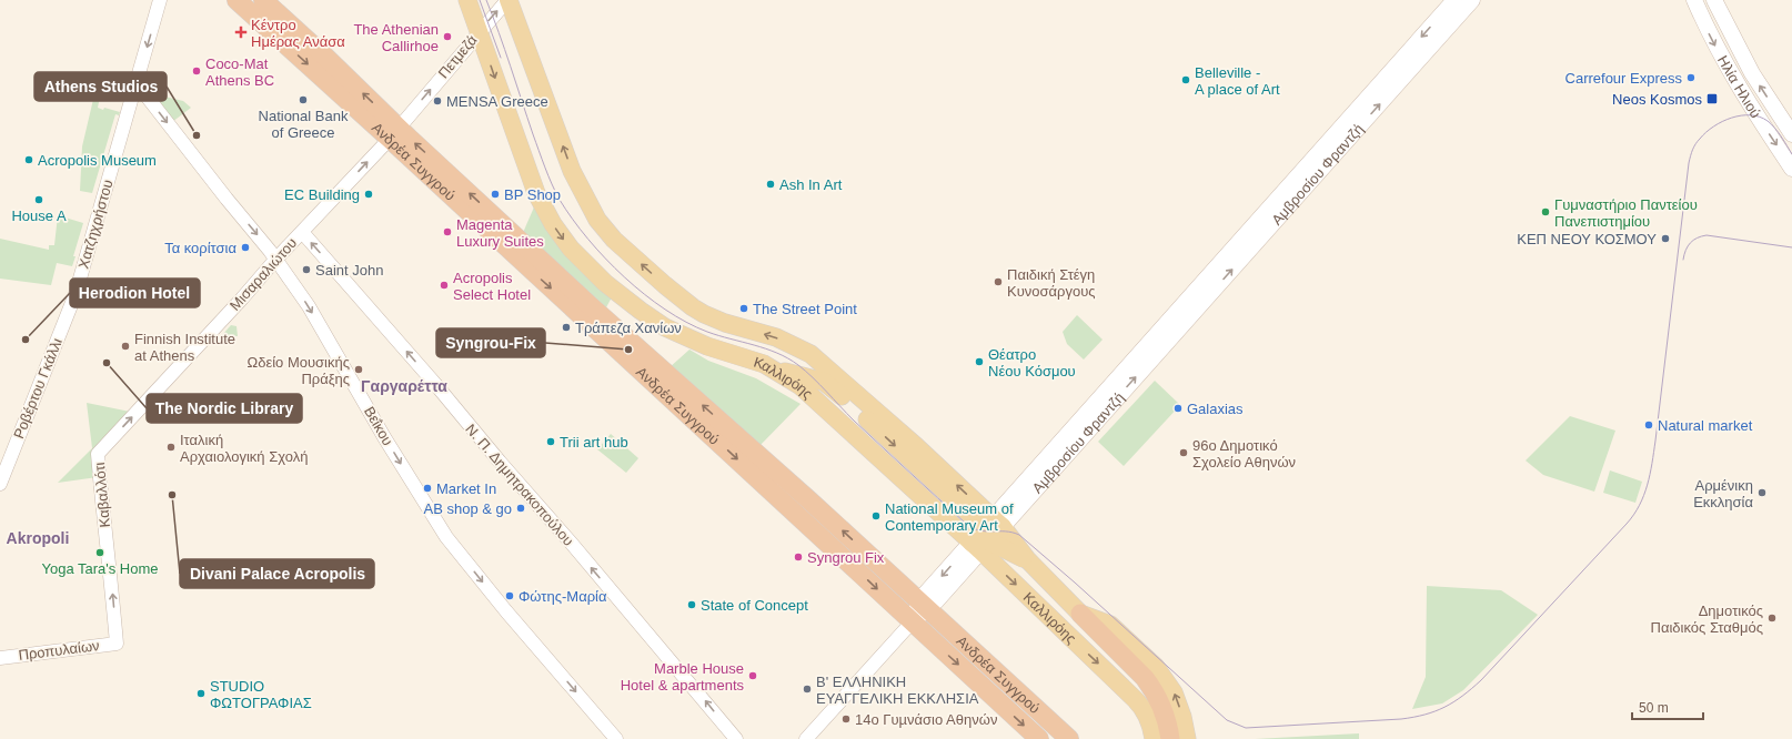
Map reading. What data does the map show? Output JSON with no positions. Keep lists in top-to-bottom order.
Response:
{
  "streets": {
    "highway": ["Ανδρέα Συγγρού"],
    "main road": ["Ηλία Ηλιού", "Αμβροσίου Φραντζή", "Καλλιρόης"],
    "street": [
      "Πετμεζά",
      "Χατζηχρήστου",
      "Μισαραλιώτου",
      "Ροβέρτου Γκάλλι",
      "Βεΐκου",
      "Ν. Π. Δημητρακοπούλου",
      "Καβαλλότι",
      "Προπυλαίων"
    ]
  },
  "crossings": [
    ["Πετμεζά", "Ανδρέα Συγγρού"],
    ["Πετμεζά", "Μισαραλιώτου"],
    ["Πετμεζά", "Καλλιρόης"],
    ["Πετμεζά", "Ν. Π. Δημητρακοπούλου"],
    ["Ανδρέα Συγγρού", "Αμβροσίου Φραντζή"],
    ["Αμβροσίου Φραντζή", "Καλλιρόης"],
    ["Χατζηχρήστου", "Ροβέρτου Γκάλλι"],
    ["Χατζηχρήστου", "Βεΐκου"],
    ["Μισαραλιώτου", "Βεΐκου"],
    ["Μισαραλιώτου", "Ν. Π. Δημητρακοπούλου"],
    ["Μισαραλιώτου", "Καβαλλότι"],
    ["Καβαλλότι", "Προπυλαίων"]
  ],
  "one_way": [
    "Πετμεζά",
    "Μισαραλιώτου",
    "Βεΐκου",
    "Ν. Π. Δημητρακοπούλου",
    "Καβαλλότι"
  ],
  "districts": ["Γαργαρέττα", "Akropoli"],
  "places": {
    "health": ["Κέντρο Ημέρας Ανάσα"],
    "other": [
      "The Athenian Callirhoe",
      "Coco-Mat Athens BC",
      "Carrefour Express",
      "Belleville - A place of Art",
      "National Bank of Greece",
      "MENSA Greece",
      "Athens Studios",
      "Acropolis Museum",
      "Ash In Art",
      "EC Building",
      "BP Shop",
      "House A",
      "Γυμναστήριο Παντείου Πανεπιστημίου",
      "Magenta Luxury Suites",
      "ΚΕΠ ΝΕΟΥ ΚΟΣΜΟΥ",
      "Τα κορίτσια",
      "Saint John",
      "Παιδική Στέγη Κυνοσάργους",
      "Acropolis Select Hotel",
      "The Street Point",
      "Τράπεζα Χανίων",
      "Herodion Hotel",
      "Finnish Institute at Athens",
      "Syngrou-Fix",
      "Θέατρο Νέου Κόσμου",
      "The Nordic Library",
      "Ωδείο Μουσικής Πράξης",
      "Galaxias",
      "Natural market",
      "Trii art hub",
      "Ιταλική Αρχαιολογική Σχολή",
      "96ο Δημοτικό Σχολείο Αθηνών",
      "Market In",
      "Αρμένικη Εκκλησία",
      "Divani Palace Acropolis",
      "AB shop & go",
      "National Museum of Contemporary Art",
      "Yoga Tara's Home",
      "Syngrou Fix",
      "Φώτης-Μαρία",
      "State of Concept",
      "Δημοτικός Παιδικός Σταθμός",
      "Marble House Hotel & apartments",
      "Β' ΕΛΛΗΝΙΚΗ ΕΥΑΓΓΕΛΙΚΗ ΕΚΚΛΗΣΙΑ",
      "STUDIO ΦΩΤΟΓΡΑΦΙΑΣ",
      "14ο Γυµνάσιο Αθηνών"
    ],
    "transit": ["Neos Kosmos"]
  },
  "scale_bar": "50 m"
}
